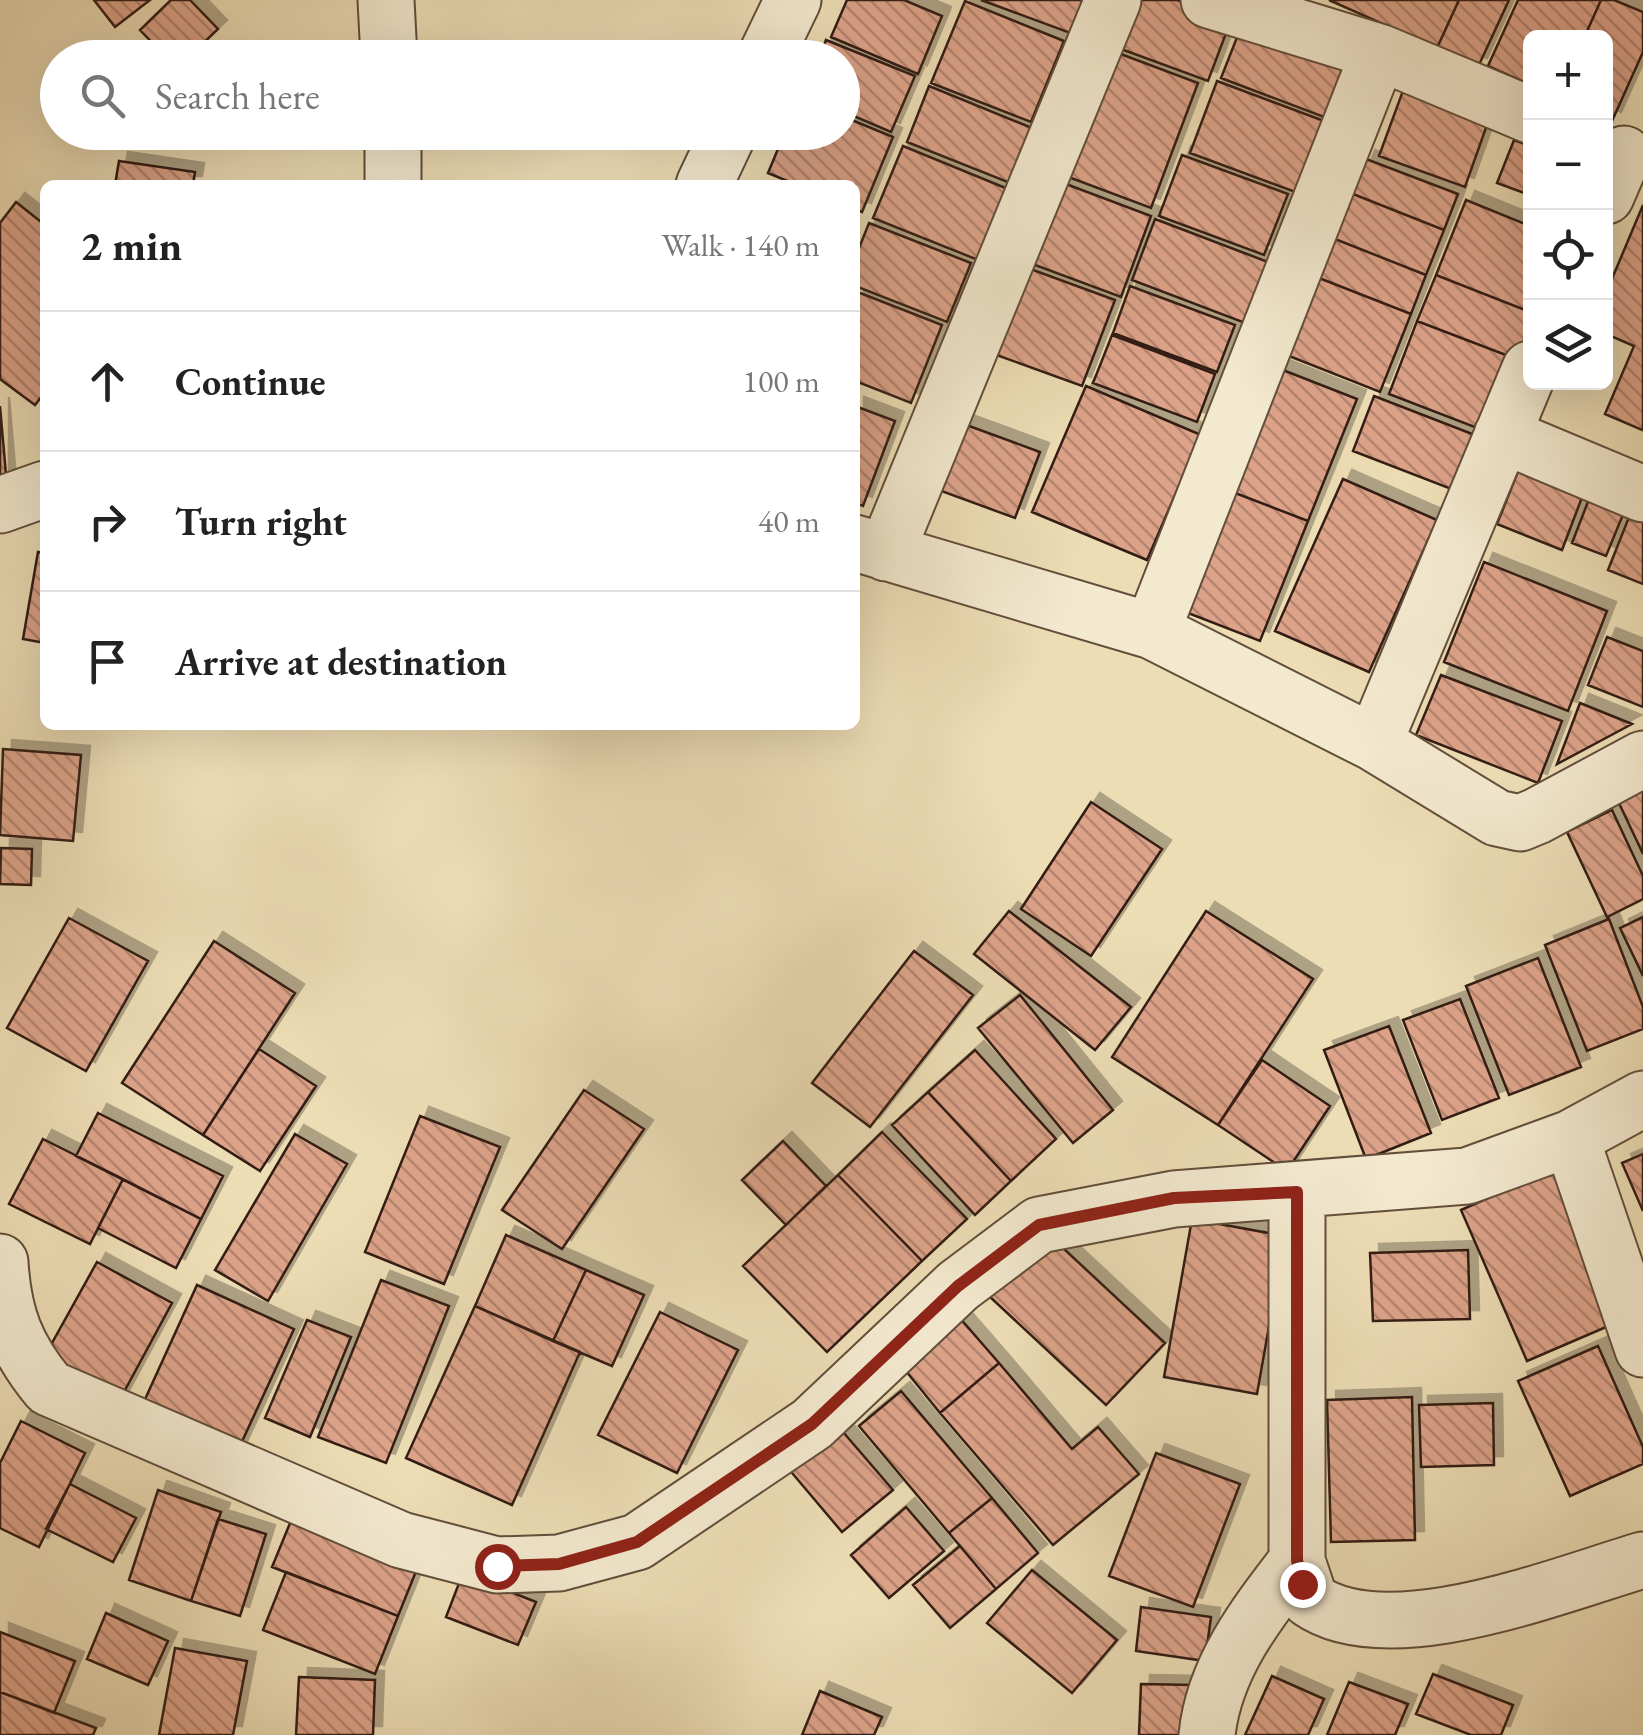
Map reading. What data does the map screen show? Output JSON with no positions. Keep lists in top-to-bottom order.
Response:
{
  "page": {
    "map_buttons": ["+", "−"],
    "search": "Search here",
    "heading": ["2 min", "Walk · 140 m"],
    "list": [
      ["Continue", "100 m"],
      ["Turn right", "40 m"],
      "Arrive at destination"
    ]
  }
}
